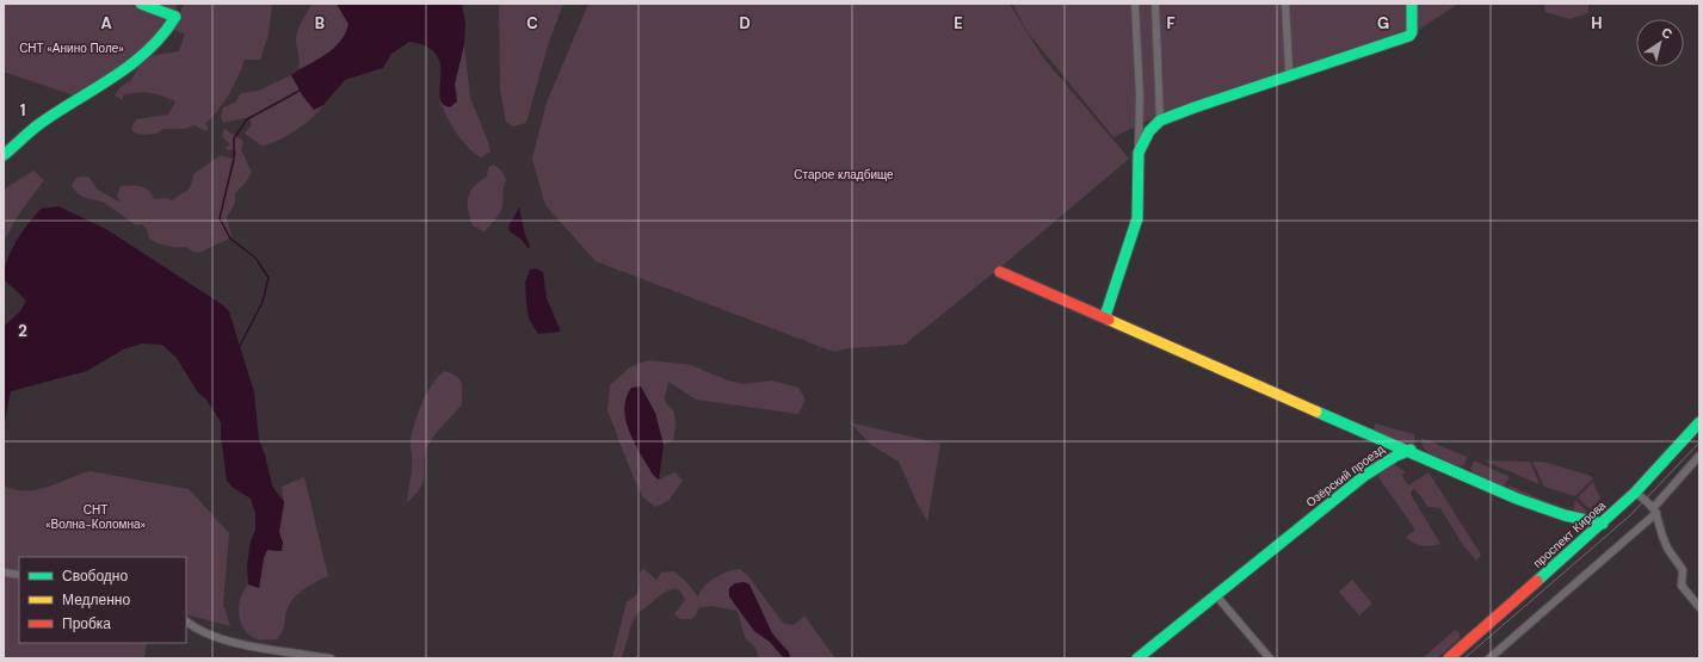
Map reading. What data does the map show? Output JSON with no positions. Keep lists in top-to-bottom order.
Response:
{
  "streets": {
    "street": ["Озёрский проезд", "проспект Кирова"]
  },
  "parks": ["СНТ «Анино Поле»", "Старое кладбище", "СНТ «Волна-Коломна»"],
  "legend": ["Свободно", "Медленно", "Пробка"],
  "north": "top right",
  "grid": {
    "columns": [
      "A",
      "B",
      "C",
      "D",
      "E",
      "F",
      "G",
      "H"
    ],
    "rows": ["1", "2"]
  }
}
